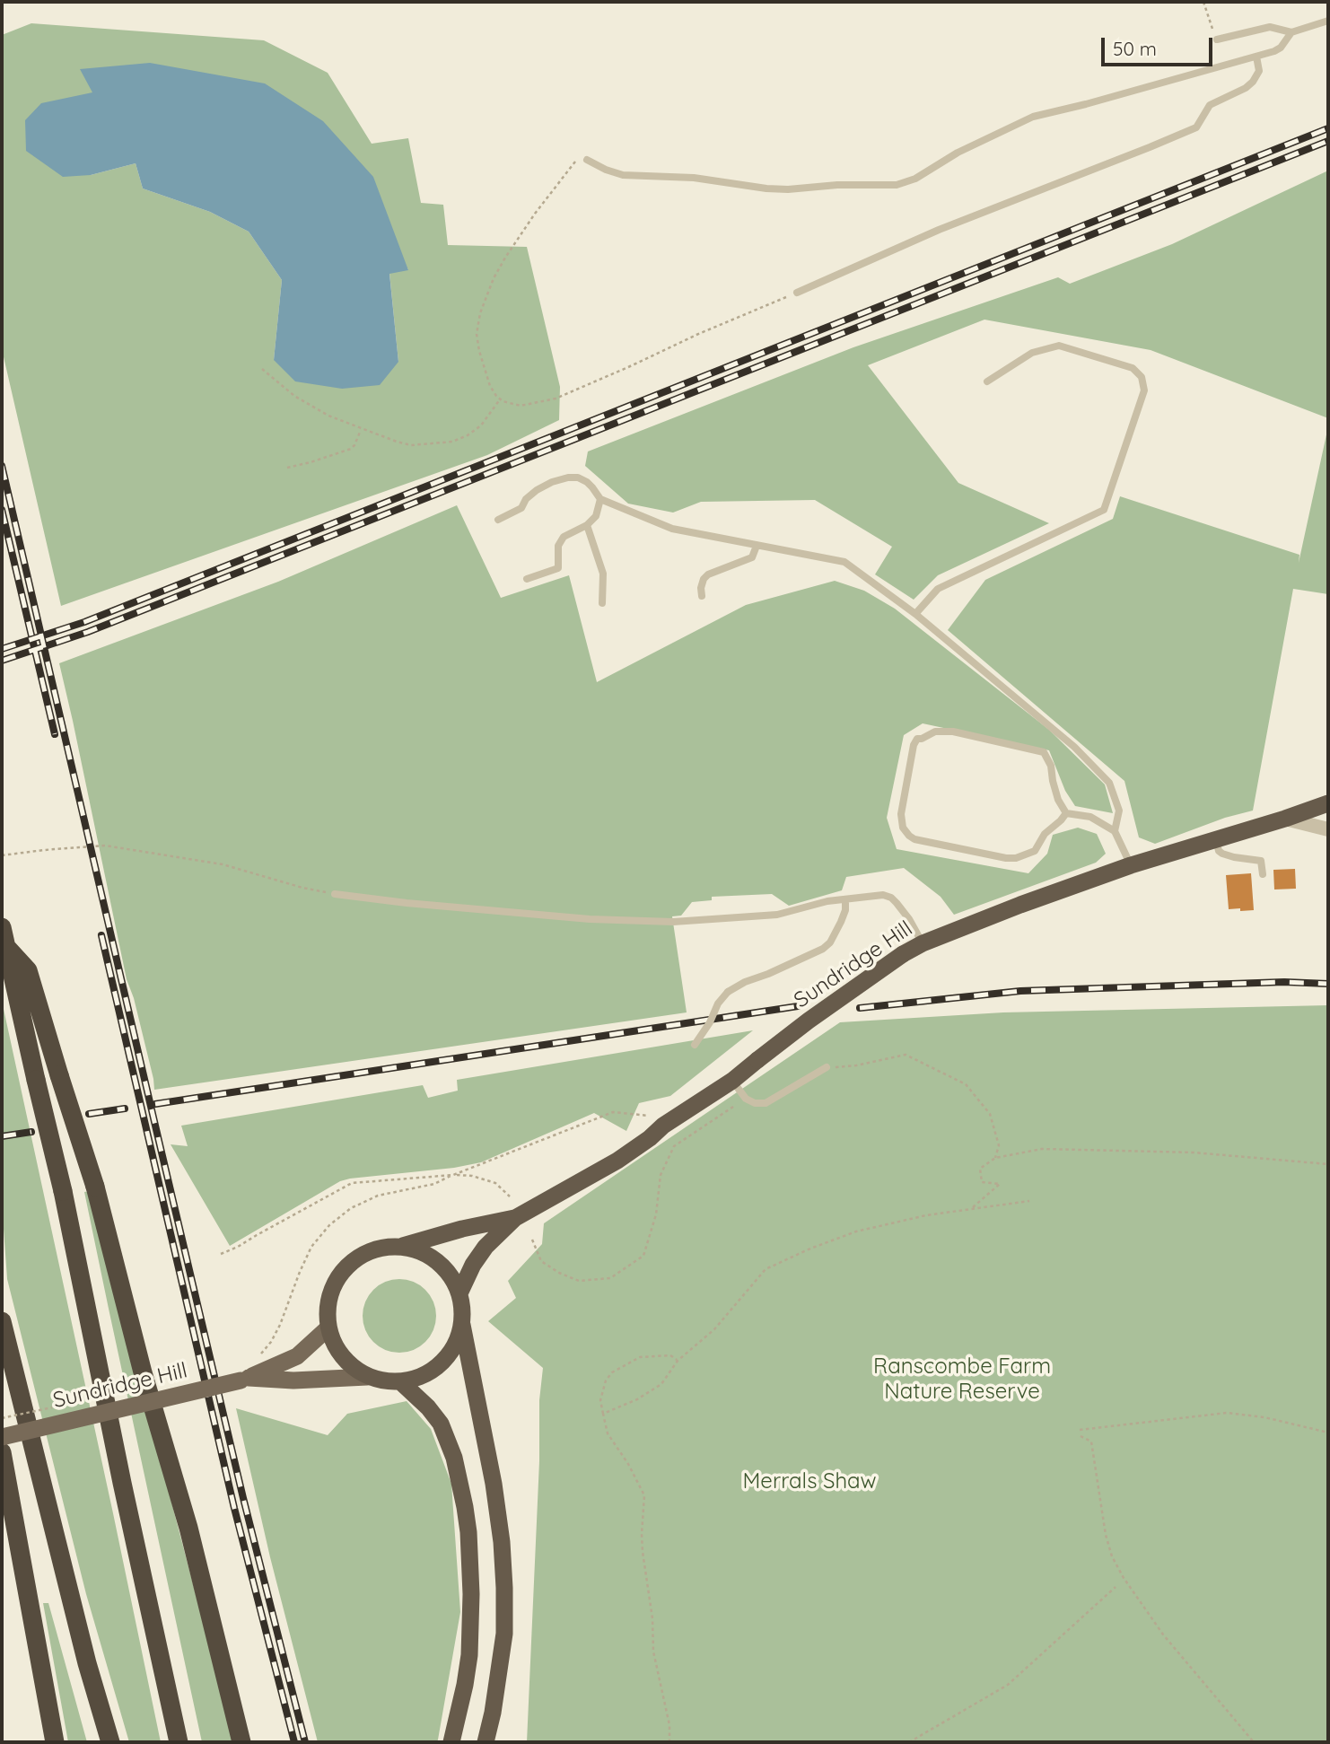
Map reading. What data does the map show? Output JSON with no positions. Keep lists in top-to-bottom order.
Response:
{
  "streets": {
    "highway": ["Sundridge Hill"]
  },
  "parks": ["Ranscombe Farm Nature Reserve", "Merrals Shaw"],
  "scale_bar": "50 m"
}
